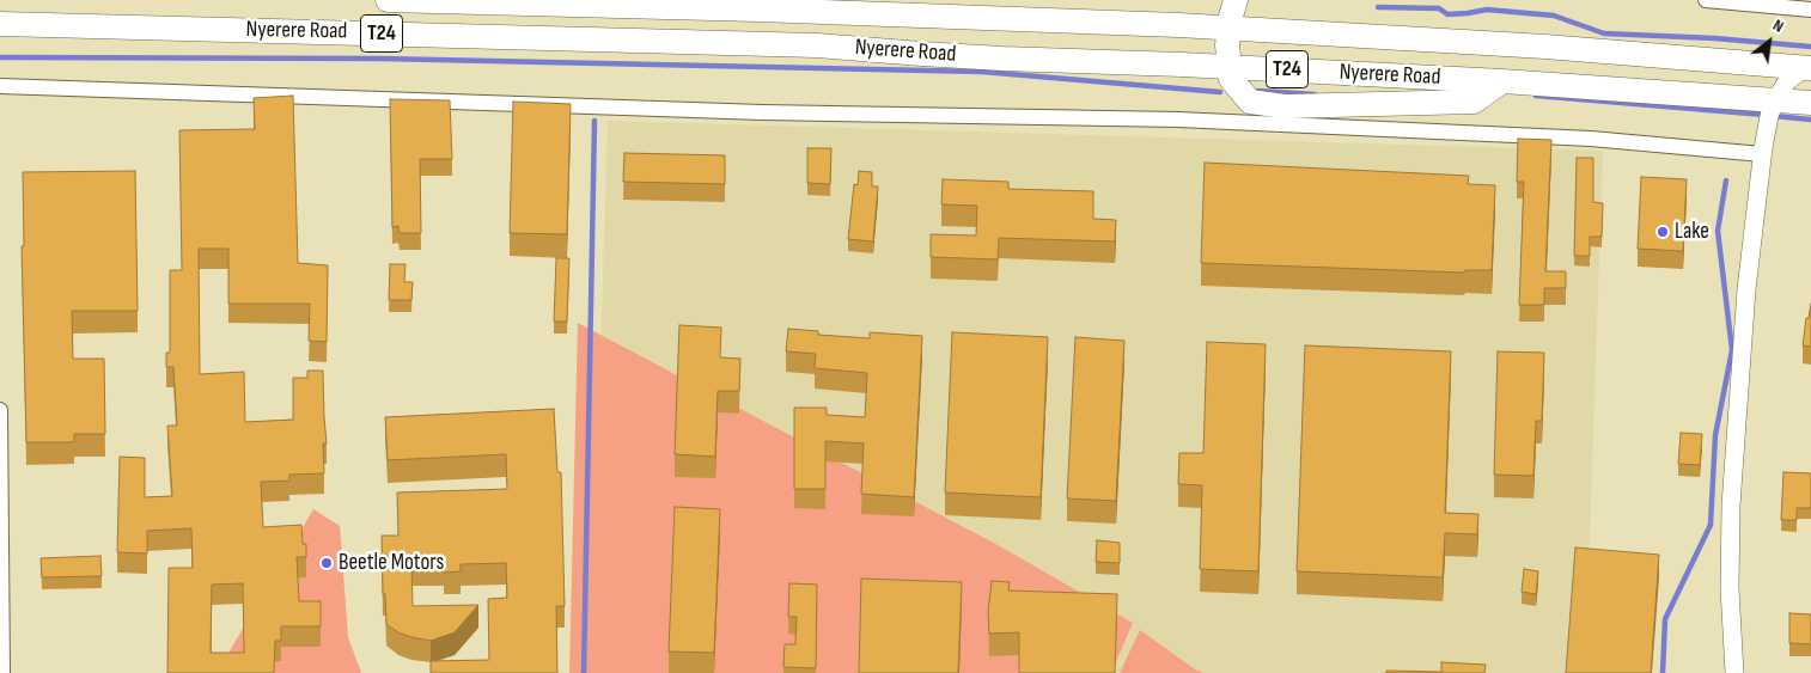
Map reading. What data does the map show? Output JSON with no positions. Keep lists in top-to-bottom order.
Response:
{
  "streets": {
    "highway": ["Nyerere Road", "T24"]
  },
  "places": ["Lake", "Beetle Motors"],
  "north": "top right"
}
